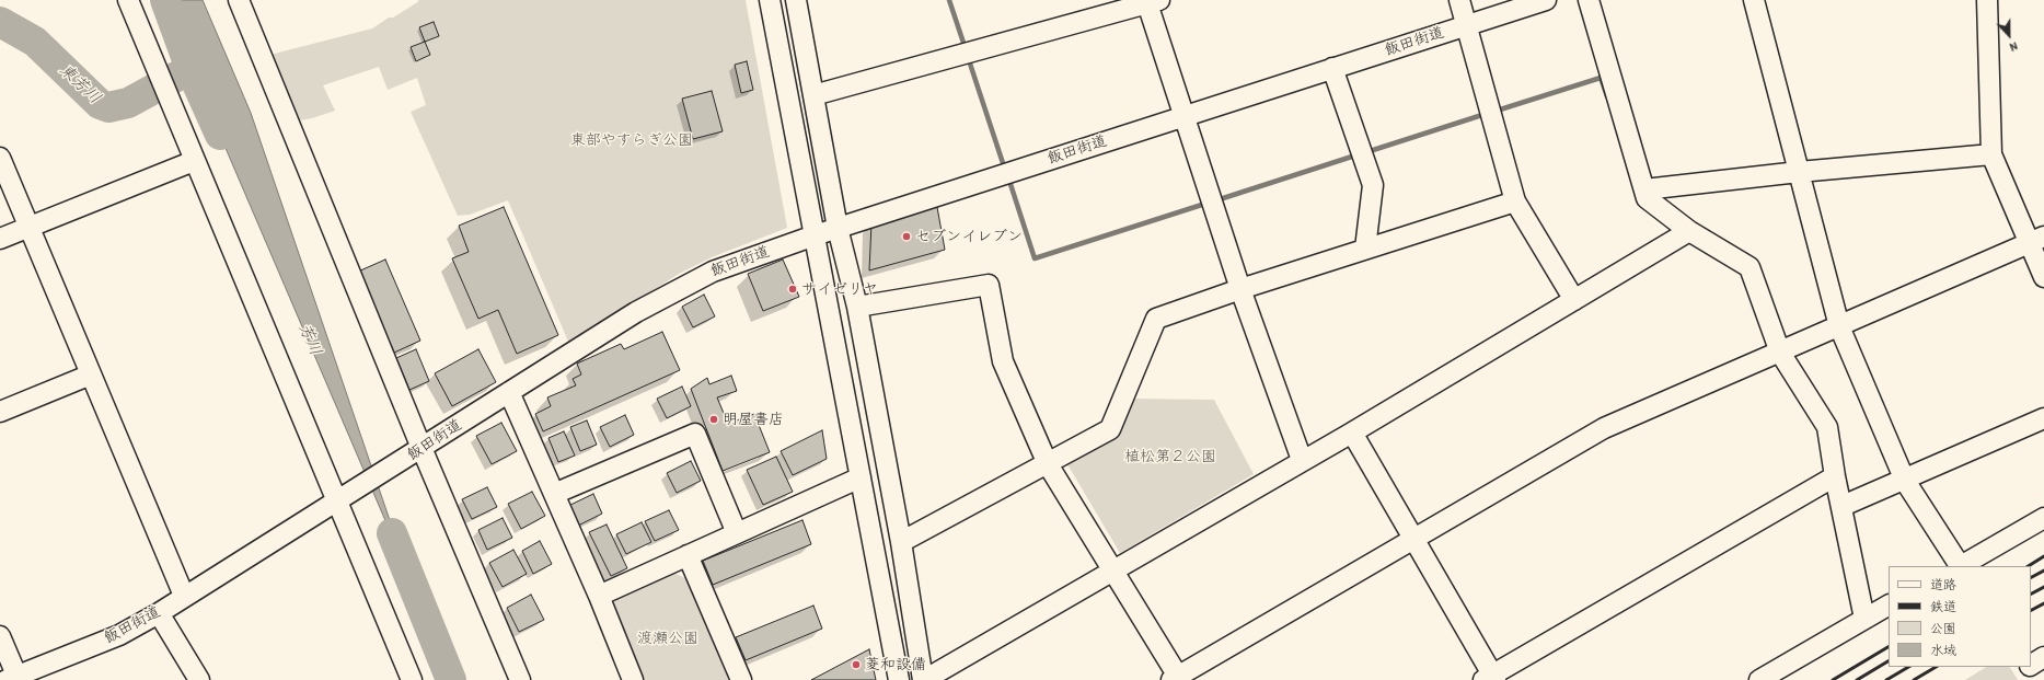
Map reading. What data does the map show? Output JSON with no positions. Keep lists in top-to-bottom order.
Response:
{
  "streets": {
    "street": ["飯田街道"]
  },
  "water": ["東芳川", "芳川"],
  "parks": ["東部やすらぎ公園", "植松第２公園", "渡瀬公園"],
  "places": [
    "セブンイレブン",
    "サイゼリヤ",
    "明屋書店",
    "菱和設備"
  ],
  "legend": [
    "道路",
    "鉄道",
    "公園",
    "水域"
  ],
  "north": "bottom"
}
